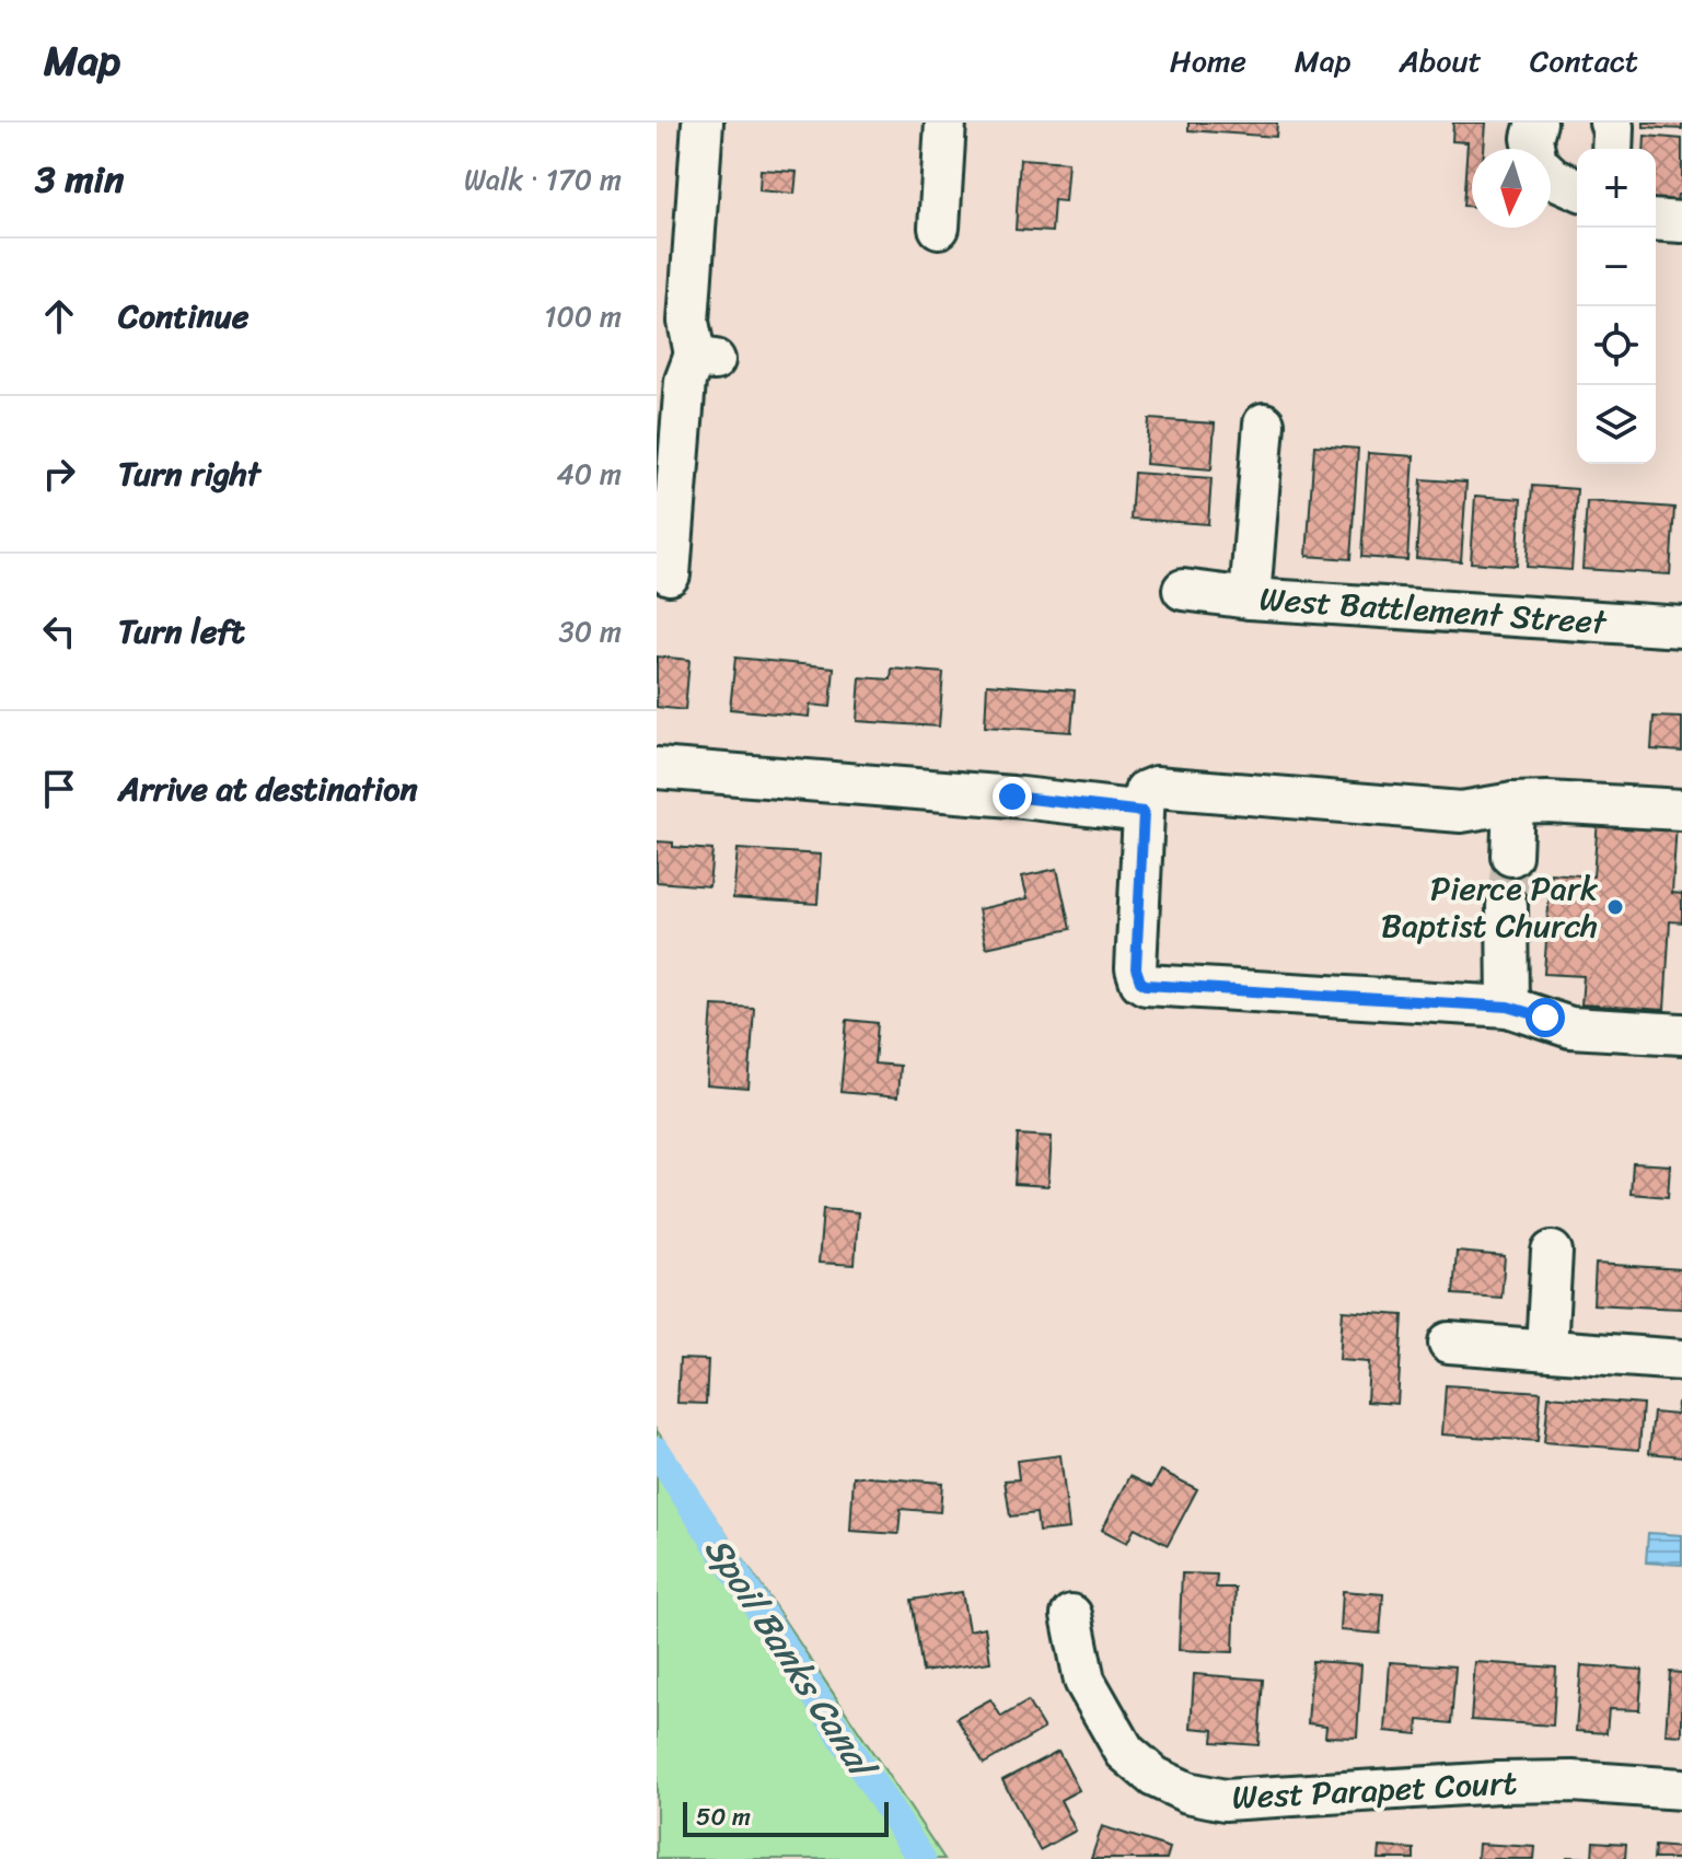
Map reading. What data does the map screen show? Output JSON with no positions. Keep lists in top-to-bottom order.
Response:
{
  "streets": {
    "street": ["West Battlement Street", "West Parapet Court"]
  },
  "water": ["Spoil Banks Canal"],
  "places": ["Pierce Park Baptist Church"],
  "scale_bar": "50 m",
  "north": "bottom",
  "page": {
    "header": "Map",
    "nav": [
      "Home",
      "Map",
      "About",
      "Contact"
    ],
    "heading": ["3 min", "Walk · 170 m"],
    "map_buttons": ["+", "−"],
    "list": [
      ["Continue", "100 m"],
      ["Turn right", "40 m"],
      ["Turn left", "30 m"],
      "Arrive at destination"
    ],
    "scale": "50 m"
  }
}
